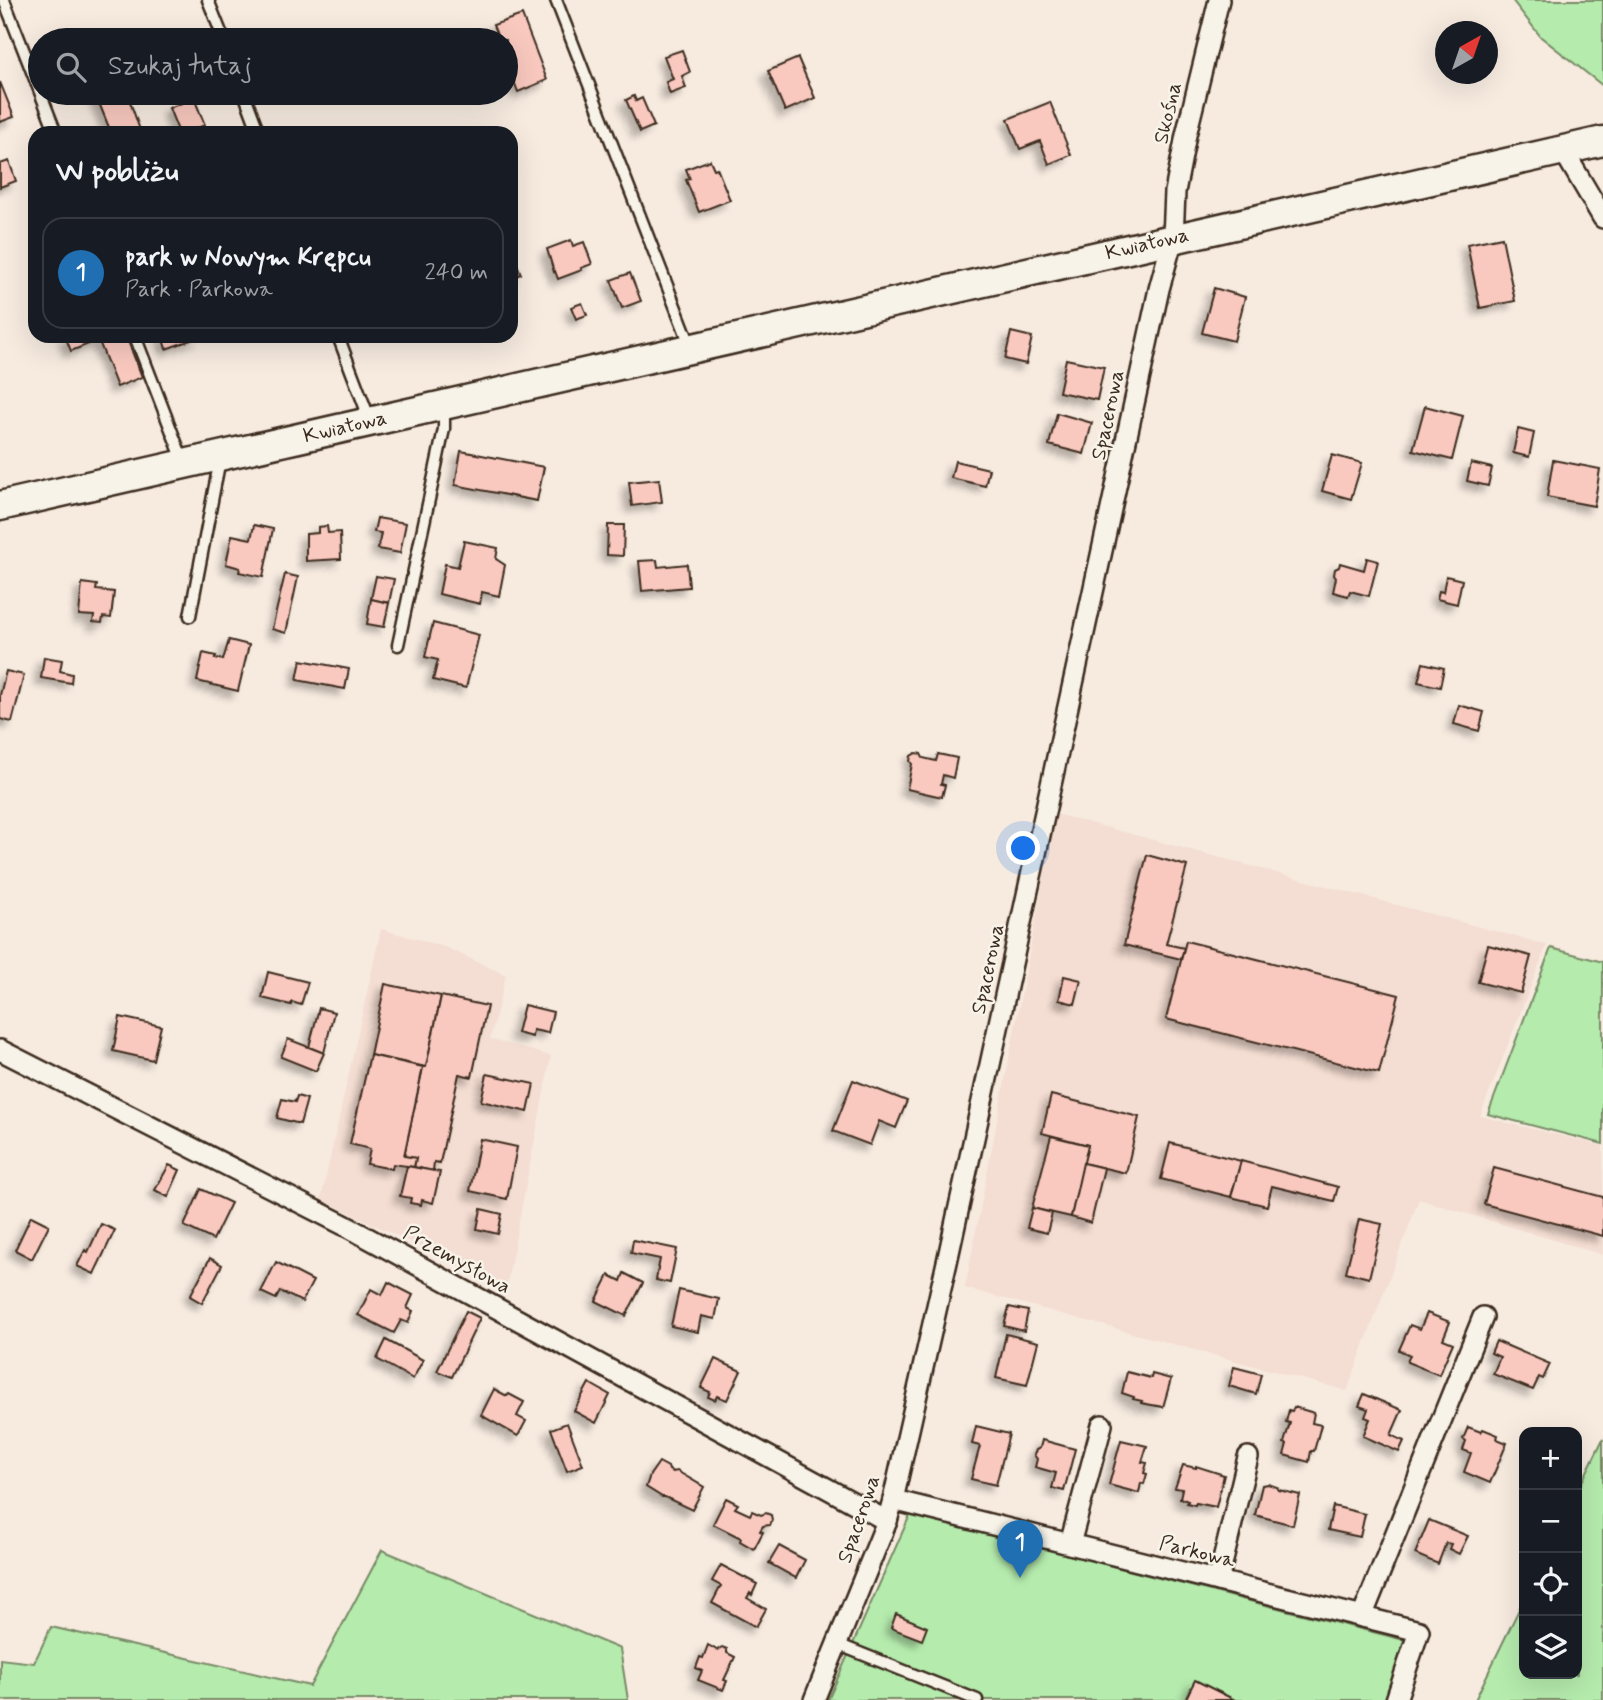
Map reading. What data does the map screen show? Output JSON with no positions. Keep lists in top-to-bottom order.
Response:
{
  "streets": {
    "street": [
      "Skośna",
      "Kwiatowa",
      "Spacerowa",
      "Przemysłowa",
      "Parkowa"
    ]
  },
  "crossings": [
    ["Skośna", "Kwiatowa"],
    ["Skośna", "Spacerowa"],
    ["Kwiatowa", "Spacerowa"],
    ["Spacerowa", "Przemysłowa"],
    ["Spacerowa", "Parkowa"]
  ],
  "north": "top right",
  "page": {
    "search": "Szukaj tutaj",
    "heading": "W pobliżu",
    "list": [
      {
        "mark": "1",
        "name": "park w Nowym Krępcu",
        "note": "Park · Parkowa",
        "value": "240 m"
      }
    ],
    "map_buttons": ["+", "−"],
    "pins": "1"
  }
}
